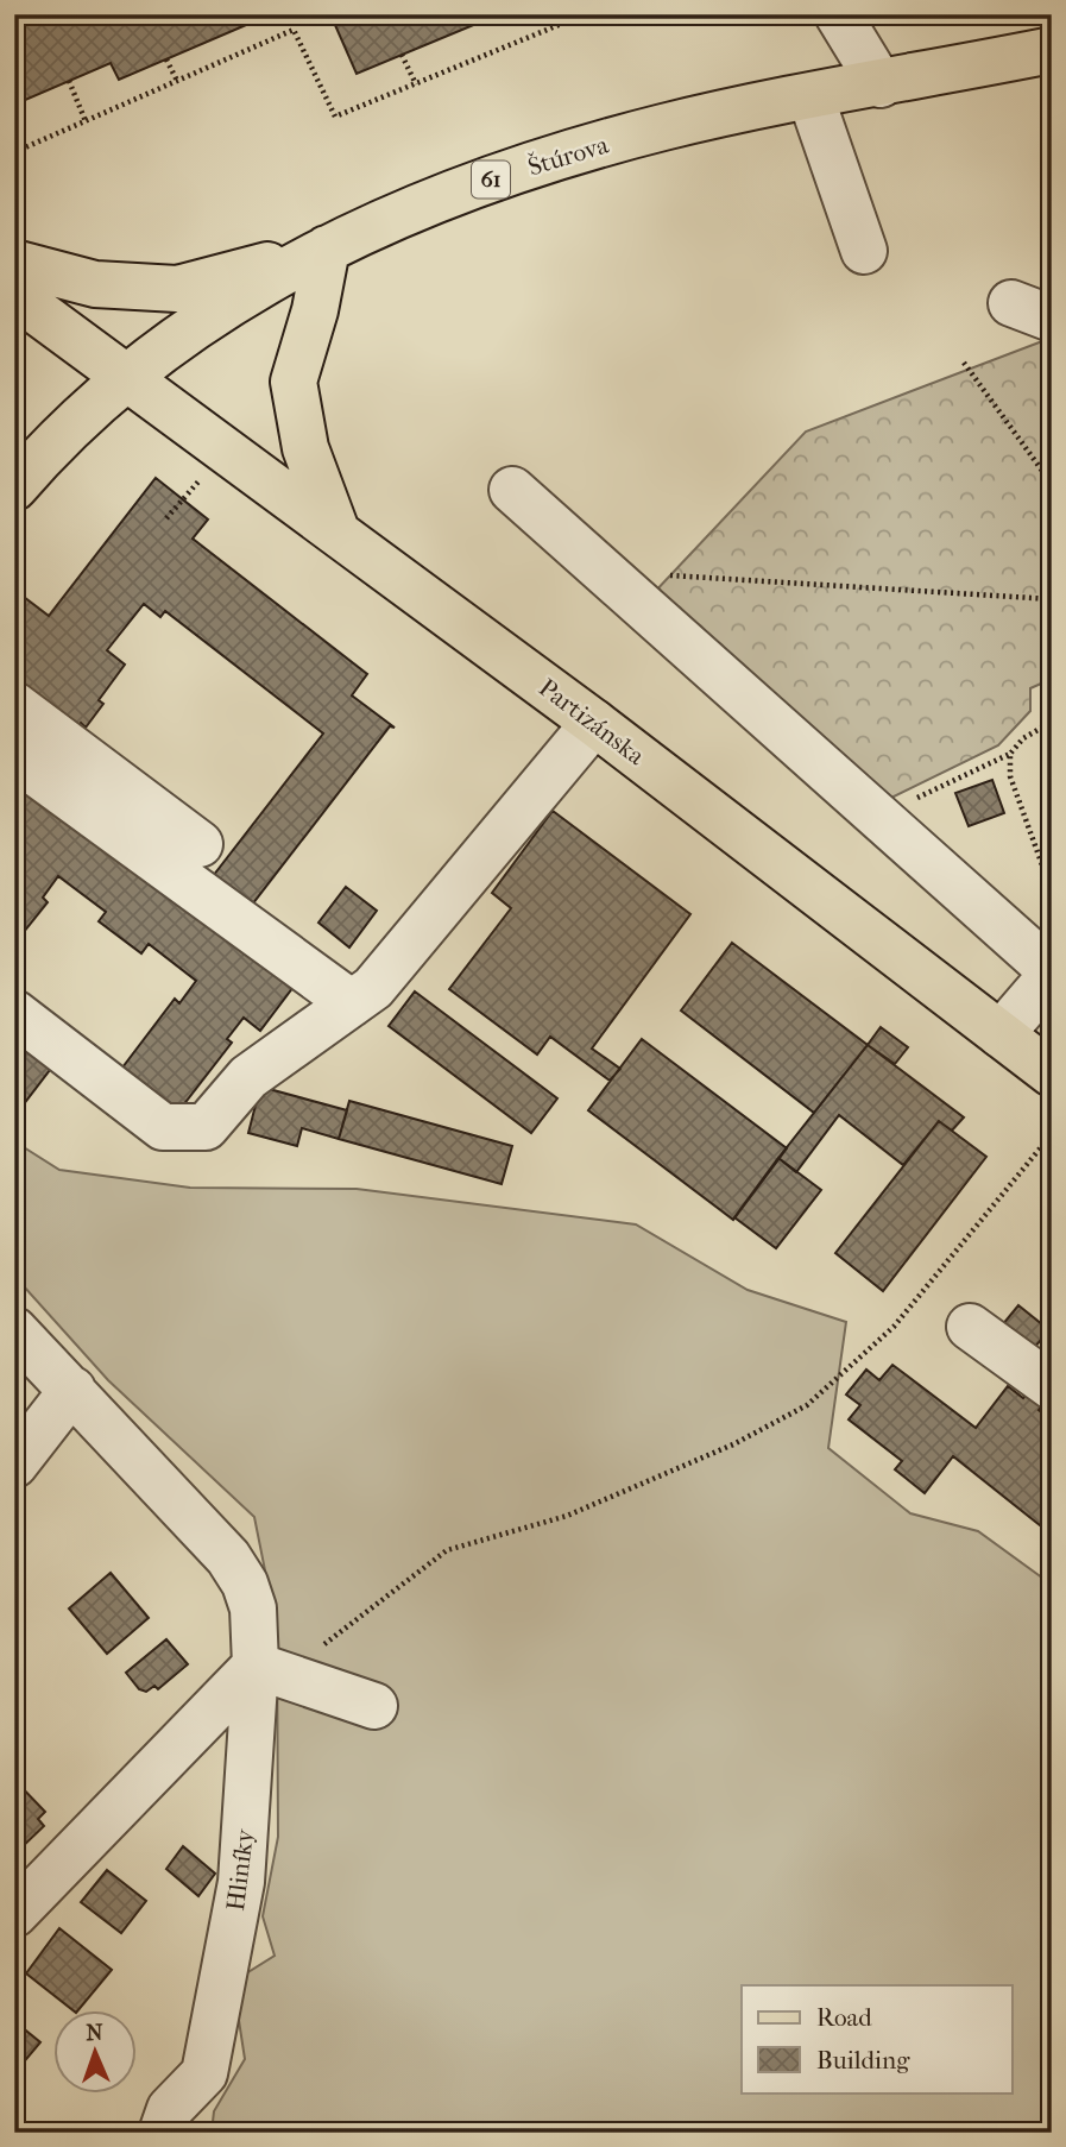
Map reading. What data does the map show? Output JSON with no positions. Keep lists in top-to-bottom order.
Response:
{
  "streets": {
    "main road": ["Štúrova", "61", "Partizánska"],
    "street": ["Hliníky"]
  },
  "crossings": [
    ["Štúrova", "61"],
    ["Štúrova", "Partizánska"],
    ["61", "Partizánska"]
  ],
  "legend": ["Road", "Building"],
  "north": "top"
}
